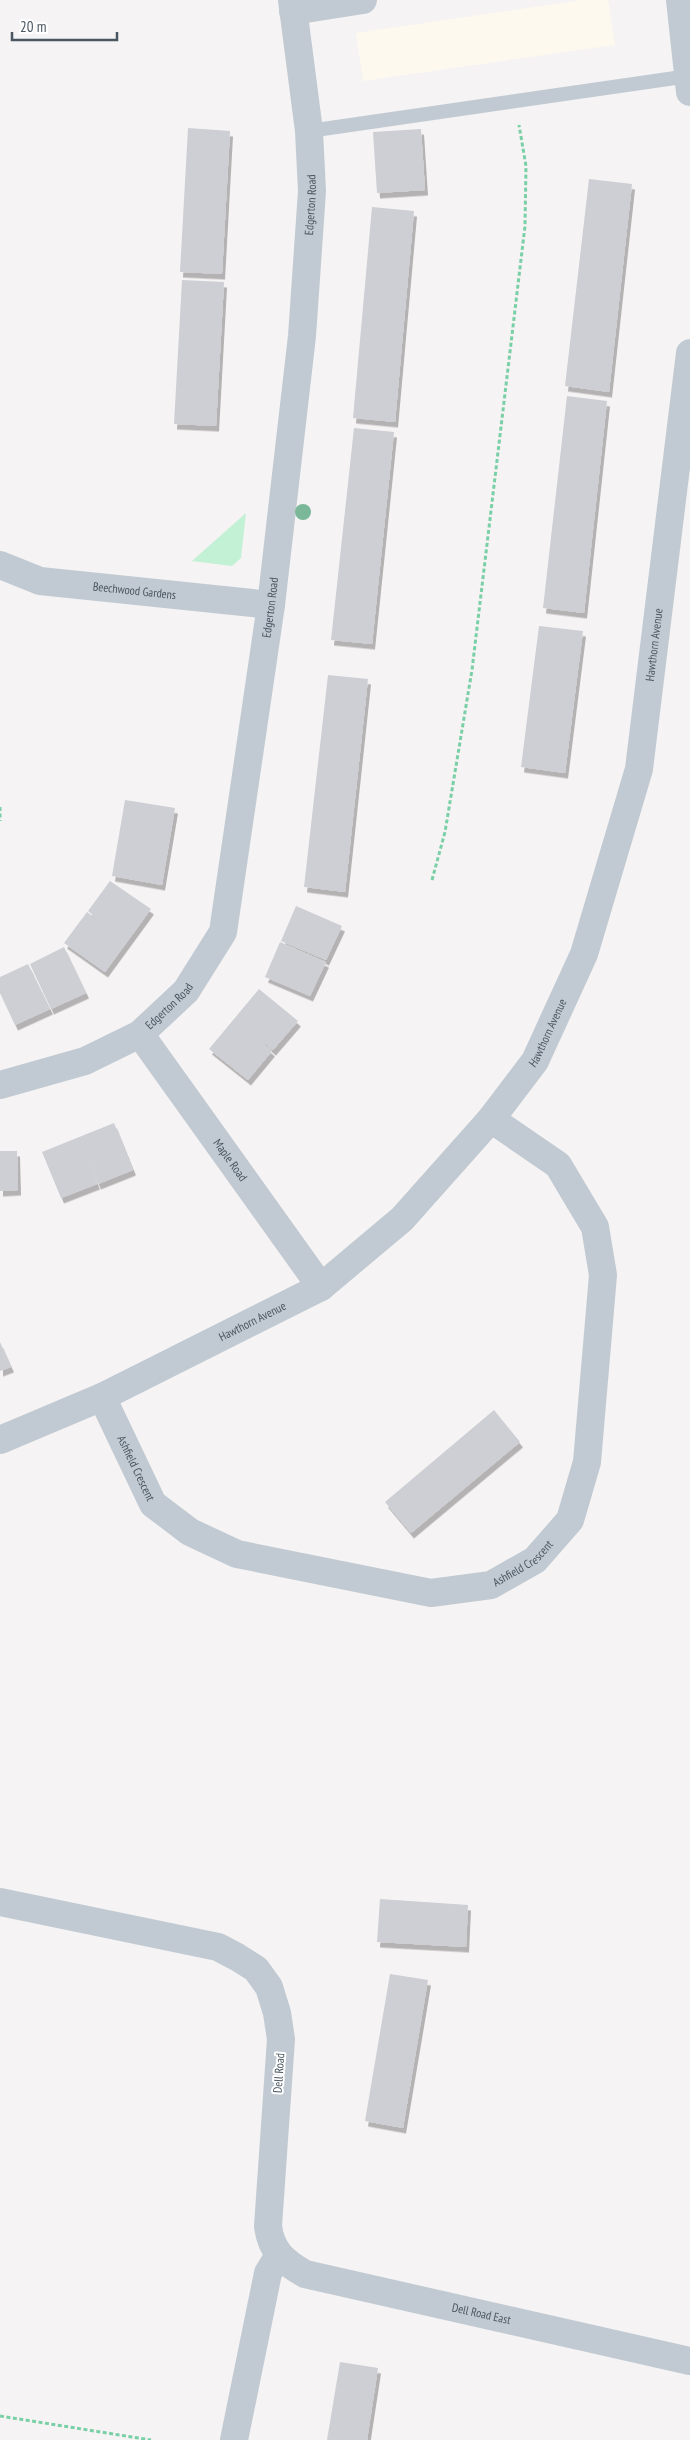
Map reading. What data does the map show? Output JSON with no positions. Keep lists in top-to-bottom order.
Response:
{
  "streets": {
    "street": [
      "Edgerton Road",
      "Beechwood Gardens",
      "Hawthorn Avenue",
      "Maple Road",
      "Ashfield Crescent",
      "Dell Road",
      "Dell Road East"
    ]
  },
  "crossings": [
    ["Edgerton Road", "Beechwood Gardens"],
    ["Edgerton Road", "Maple Road"],
    ["Hawthorn Avenue", "Maple Road"],
    ["Hawthorn Avenue", "Ashfield Crescent"],
    ["Dell Road", "Dell Road East"]
  ],
  "scale_bar": "20 m"
}
